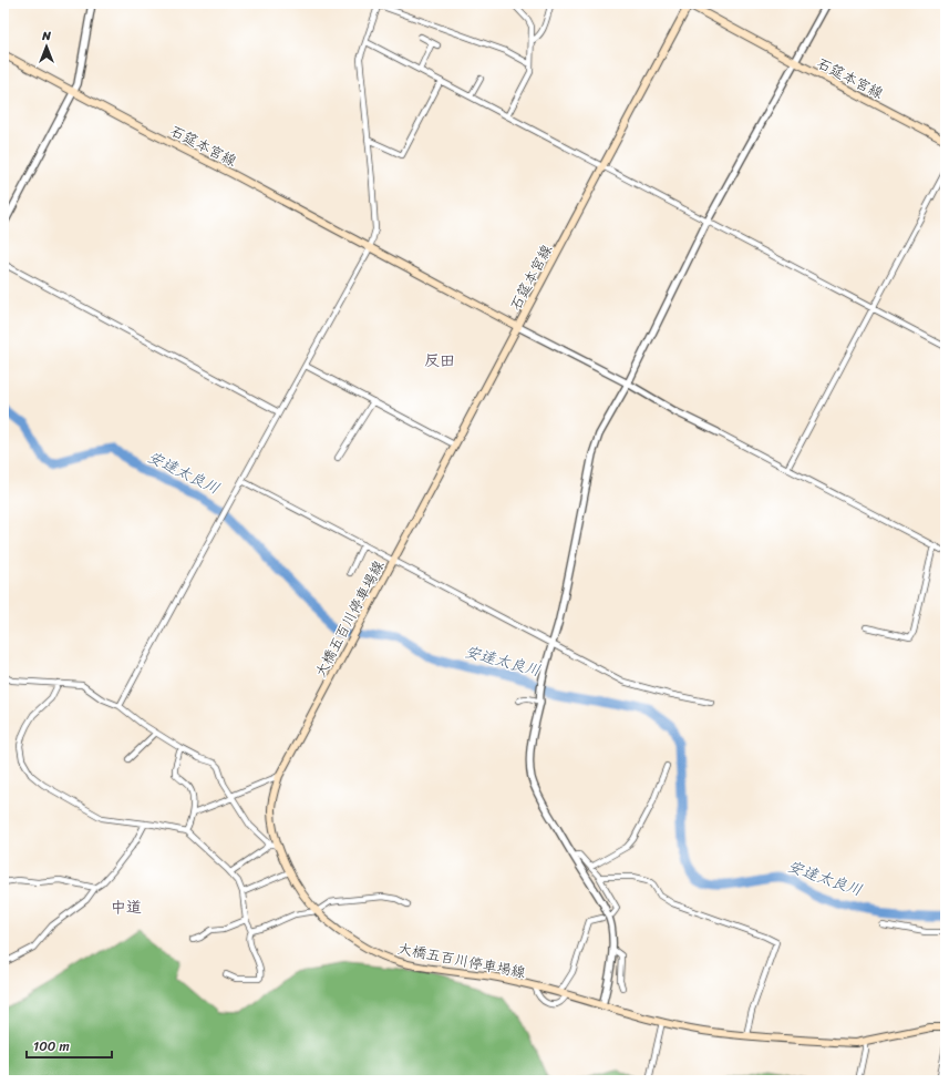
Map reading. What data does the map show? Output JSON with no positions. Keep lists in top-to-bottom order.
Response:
{
  "streets": {
    "main road": ["石筵本宮線", "大橋五百川停車場線"]
  },
  "crossings": [
    ["石筵本宮線", "大橋五百川停車場線"]
  ],
  "districts": ["反田", "中道"],
  "water": ["安達太良川"],
  "scale_bar": "100 m",
  "north": "top"
}
